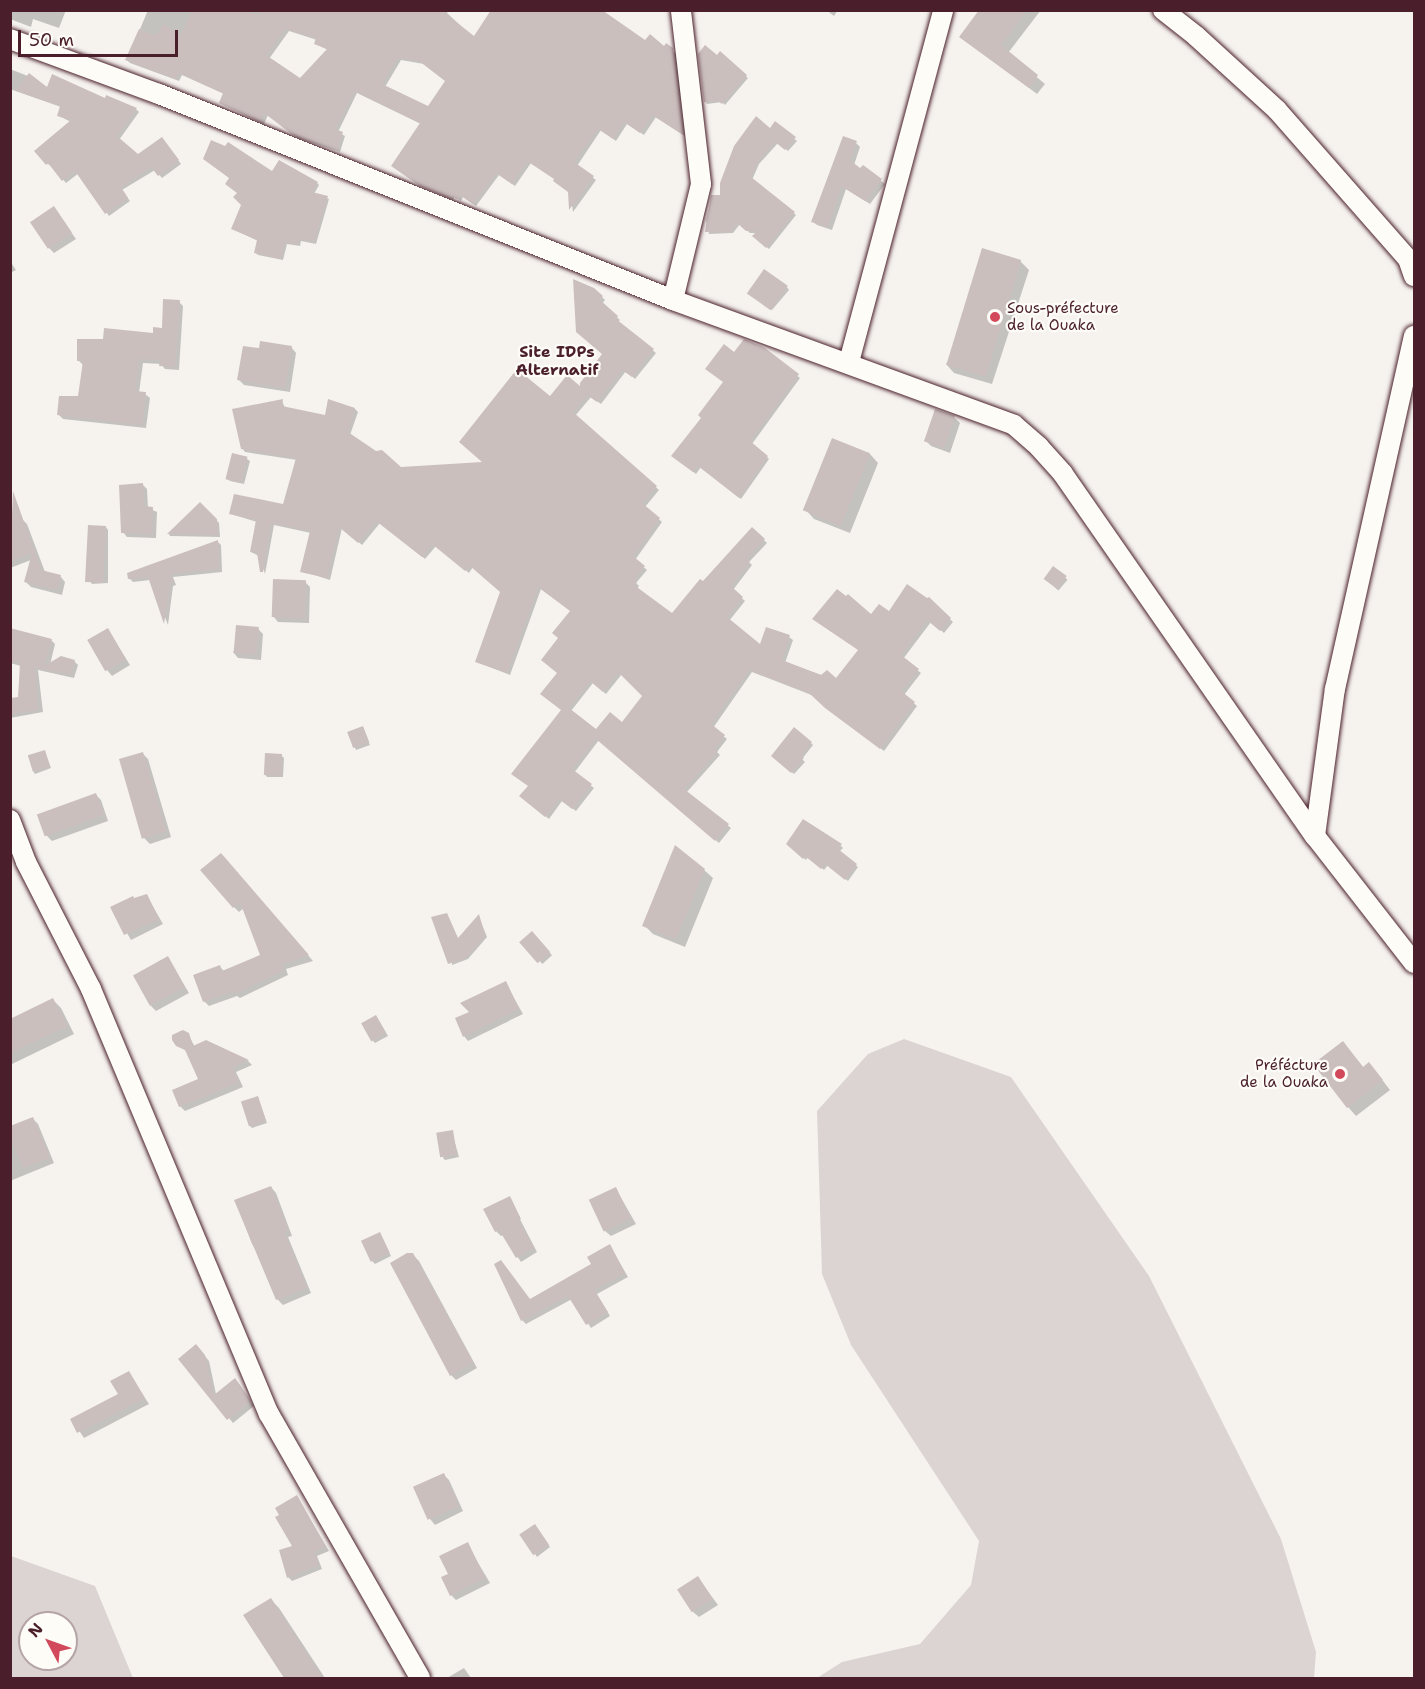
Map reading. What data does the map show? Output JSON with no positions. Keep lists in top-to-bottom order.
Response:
{
  "districts": ["Site IDPs Alternatif"],
  "places": ["Sous-préfecture de la Ouaka", "Préfécture de la Ouaka"],
  "scale_bar": "50 m",
  "north": "top left"
}
